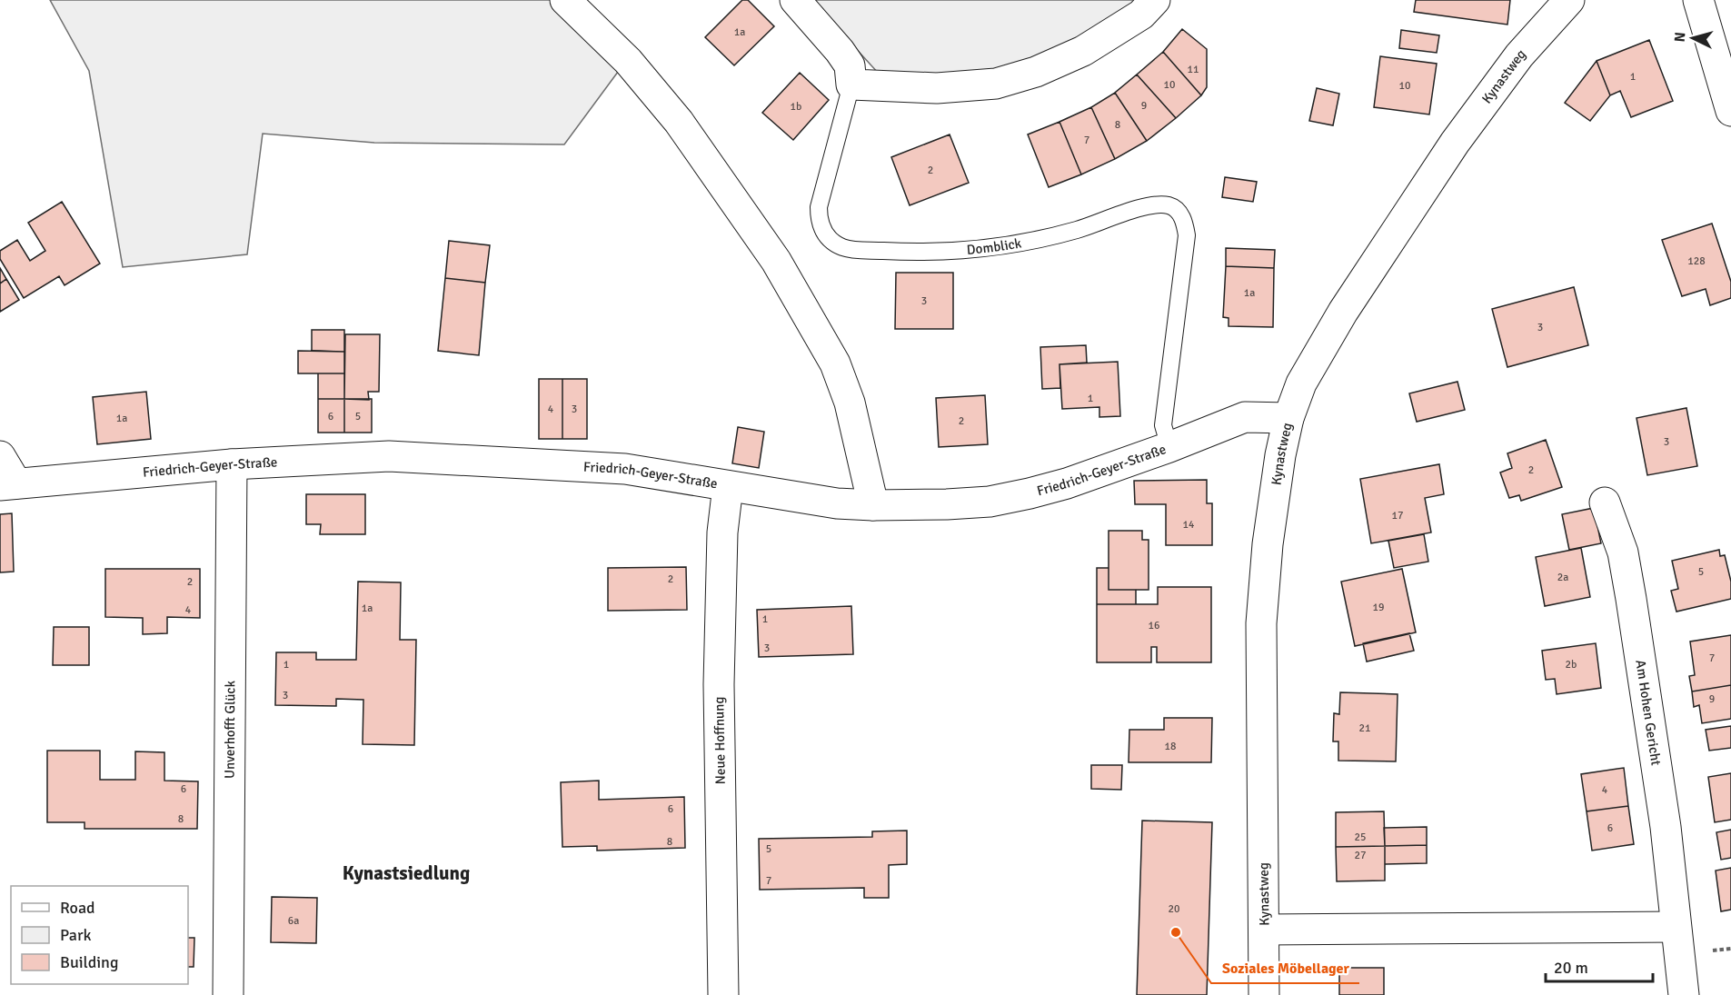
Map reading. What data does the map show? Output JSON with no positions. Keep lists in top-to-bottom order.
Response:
{
  "streets": {
    "street": [
      "Kynastweg",
      "Domblick",
      "Friedrich-Geyer-Straße",
      "Am Hohen Gericht",
      "Unverhofft Glück",
      "Neue Hoffnung"
    ]
  },
  "crossings": [
    ["Kynastweg", "Friedrich-Geyer-Straße"],
    ["Domblick", "Friedrich-Geyer-Straße"],
    ["Friedrich-Geyer-Straße", "Unverhofft Glück"],
    ["Friedrich-Geyer-Straße", "Neue Hoffnung"]
  ],
  "districts": ["Kynastsiedlung"],
  "places": ["Soziales Möbellager"],
  "house_numbers": [
    "1a",
    "11",
    "1",
    "10",
    "10",
    "9",
    "1b",
    "8",
    "7",
    "2",
    "128",
    "1a",
    "3",
    "3",
    "1",
    "4",
    "3",
    "6",
    "5",
    "1a",
    "2",
    "3",
    "2",
    "17",
    "14",
    "5",
    "2a",
    "2",
    "2",
    "19",
    "1a",
    "4",
    "1",
    "16",
    "3",
    "7",
    "1",
    "2b",
    "3",
    "9",
    "21",
    "18",
    "6",
    "4",
    "6",
    "8",
    "6",
    "25",
    "8",
    "5",
    "27",
    "7",
    "20",
    "6a"
  ],
  "legend": ["Road", "Park", "Building"],
  "scale_bar": "20 m",
  "north": "left"
}
